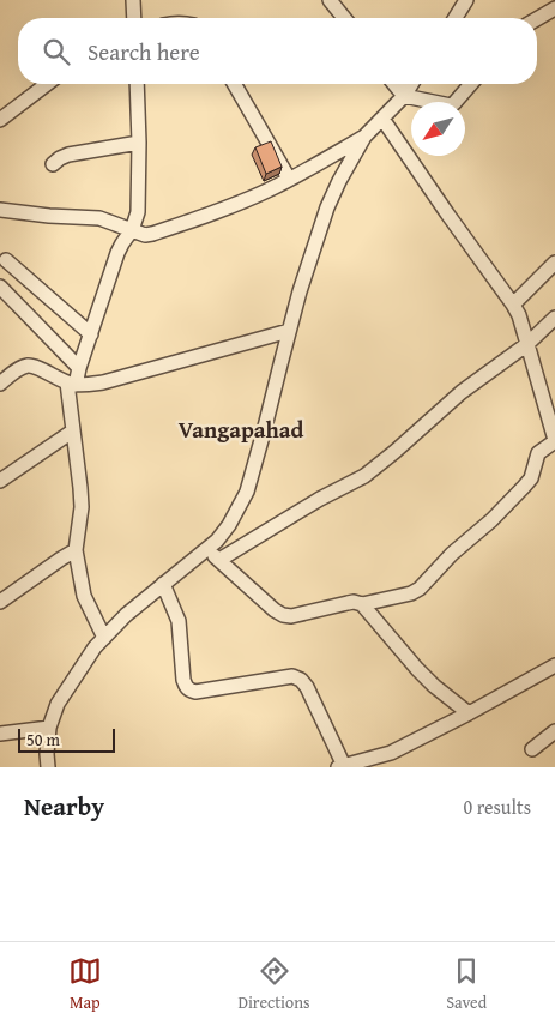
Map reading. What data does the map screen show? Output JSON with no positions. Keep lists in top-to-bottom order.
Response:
{
  "districts": ["Vangapahad"],
  "scale_bar": "50 m",
  "north": "bottom left",
  "page": {
    "search": "Search here",
    "scale": "50 m",
    "heading": ["Nearby", "0 results"],
    "nav": ["Map", "Directions", "Saved"]
  }
}
